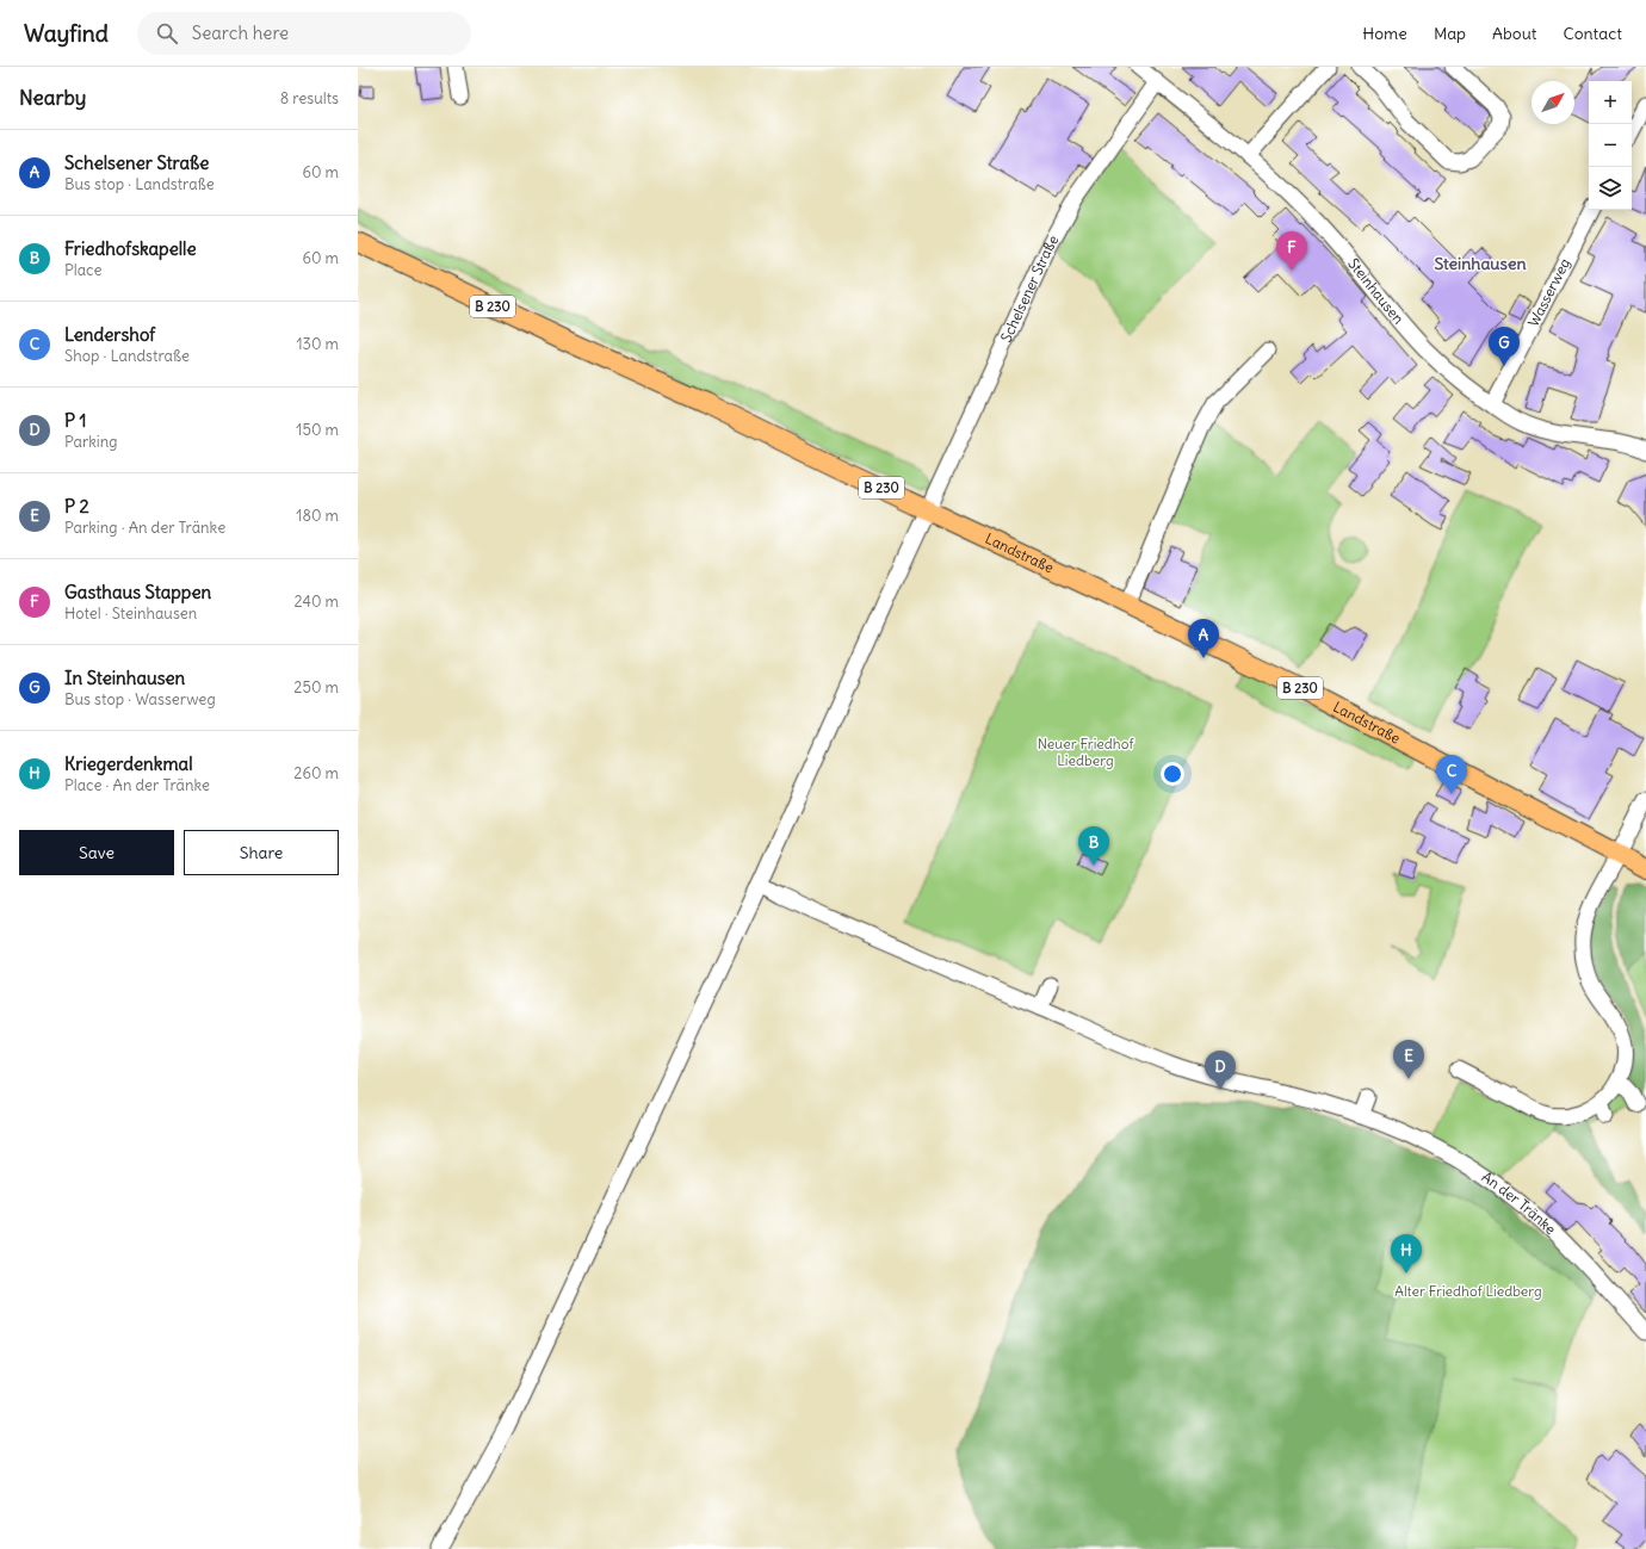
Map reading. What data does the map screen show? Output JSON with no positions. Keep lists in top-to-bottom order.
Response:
{
  "streets": {
    "main road": ["B 230", "Landstraße"],
    "street": [
      "Schelsener Straße",
      "Steinhausen",
      "Wasserweg",
      "An der Tränke"
    ]
  },
  "crossings": [
    ["Schelsener Straße", "Steinhausen"],
    ["Schelsener Straße", "B 230"],
    ["Schelsener Straße", "Landstraße"],
    ["Schelsener Straße", "An der Tränke"],
    ["Steinhausen", "Wasserweg"],
    ["B 230", "Landstraße"]
  ],
  "districts": ["Steinhausen"],
  "parks": ["Neuer Friedhof Liedberg", "Alter Friedhof Liedberg"],
  "north": "top right",
  "page": {
    "header": "Wayfind",
    "search": "Search here",
    "nav": [
      "Home",
      "Map",
      "About",
      "Contact"
    ],
    "heading": ["Nearby", "8 results"],
    "map_buttons": ["+", "−"],
    "list": [
      {
        "mark": "A",
        "name": "Schelsener Straße",
        "note": "Bus stop · Landstraße",
        "value": "60 m"
      },
      {
        "mark": "B",
        "name": "Friedhofskapelle",
        "note": "Place",
        "value": "60 m"
      },
      {
        "mark": "C",
        "name": "Lendershof",
        "note": "Shop · Landstraße",
        "value": "130 m"
      },
      {
        "mark": "D",
        "name": "P 1",
        "note": "Parking",
        "value": "150 m"
      },
      {
        "mark": "E",
        "name": "P 2",
        "note": "Parking · An der Tränke",
        "value": "180 m"
      },
      {
        "mark": "F",
        "name": "Gasthaus Stappen",
        "note": "Hotel · Steinhausen",
        "value": "240 m"
      },
      {
        "mark": "G",
        "name": "In Steinhausen",
        "note": "Bus stop · Wasserweg",
        "value": "250 m"
      },
      {
        "mark": "H",
        "name": "Kriegerdenkmal",
        "note": "Place · An der Tränke",
        "value": "260 m"
      }
    ],
    "pins": [
      "F",
      "G",
      "A",
      "C",
      "B",
      "E",
      "D",
      "H"
    ],
    "buttons": ["Save", "Share"]
  }
}
